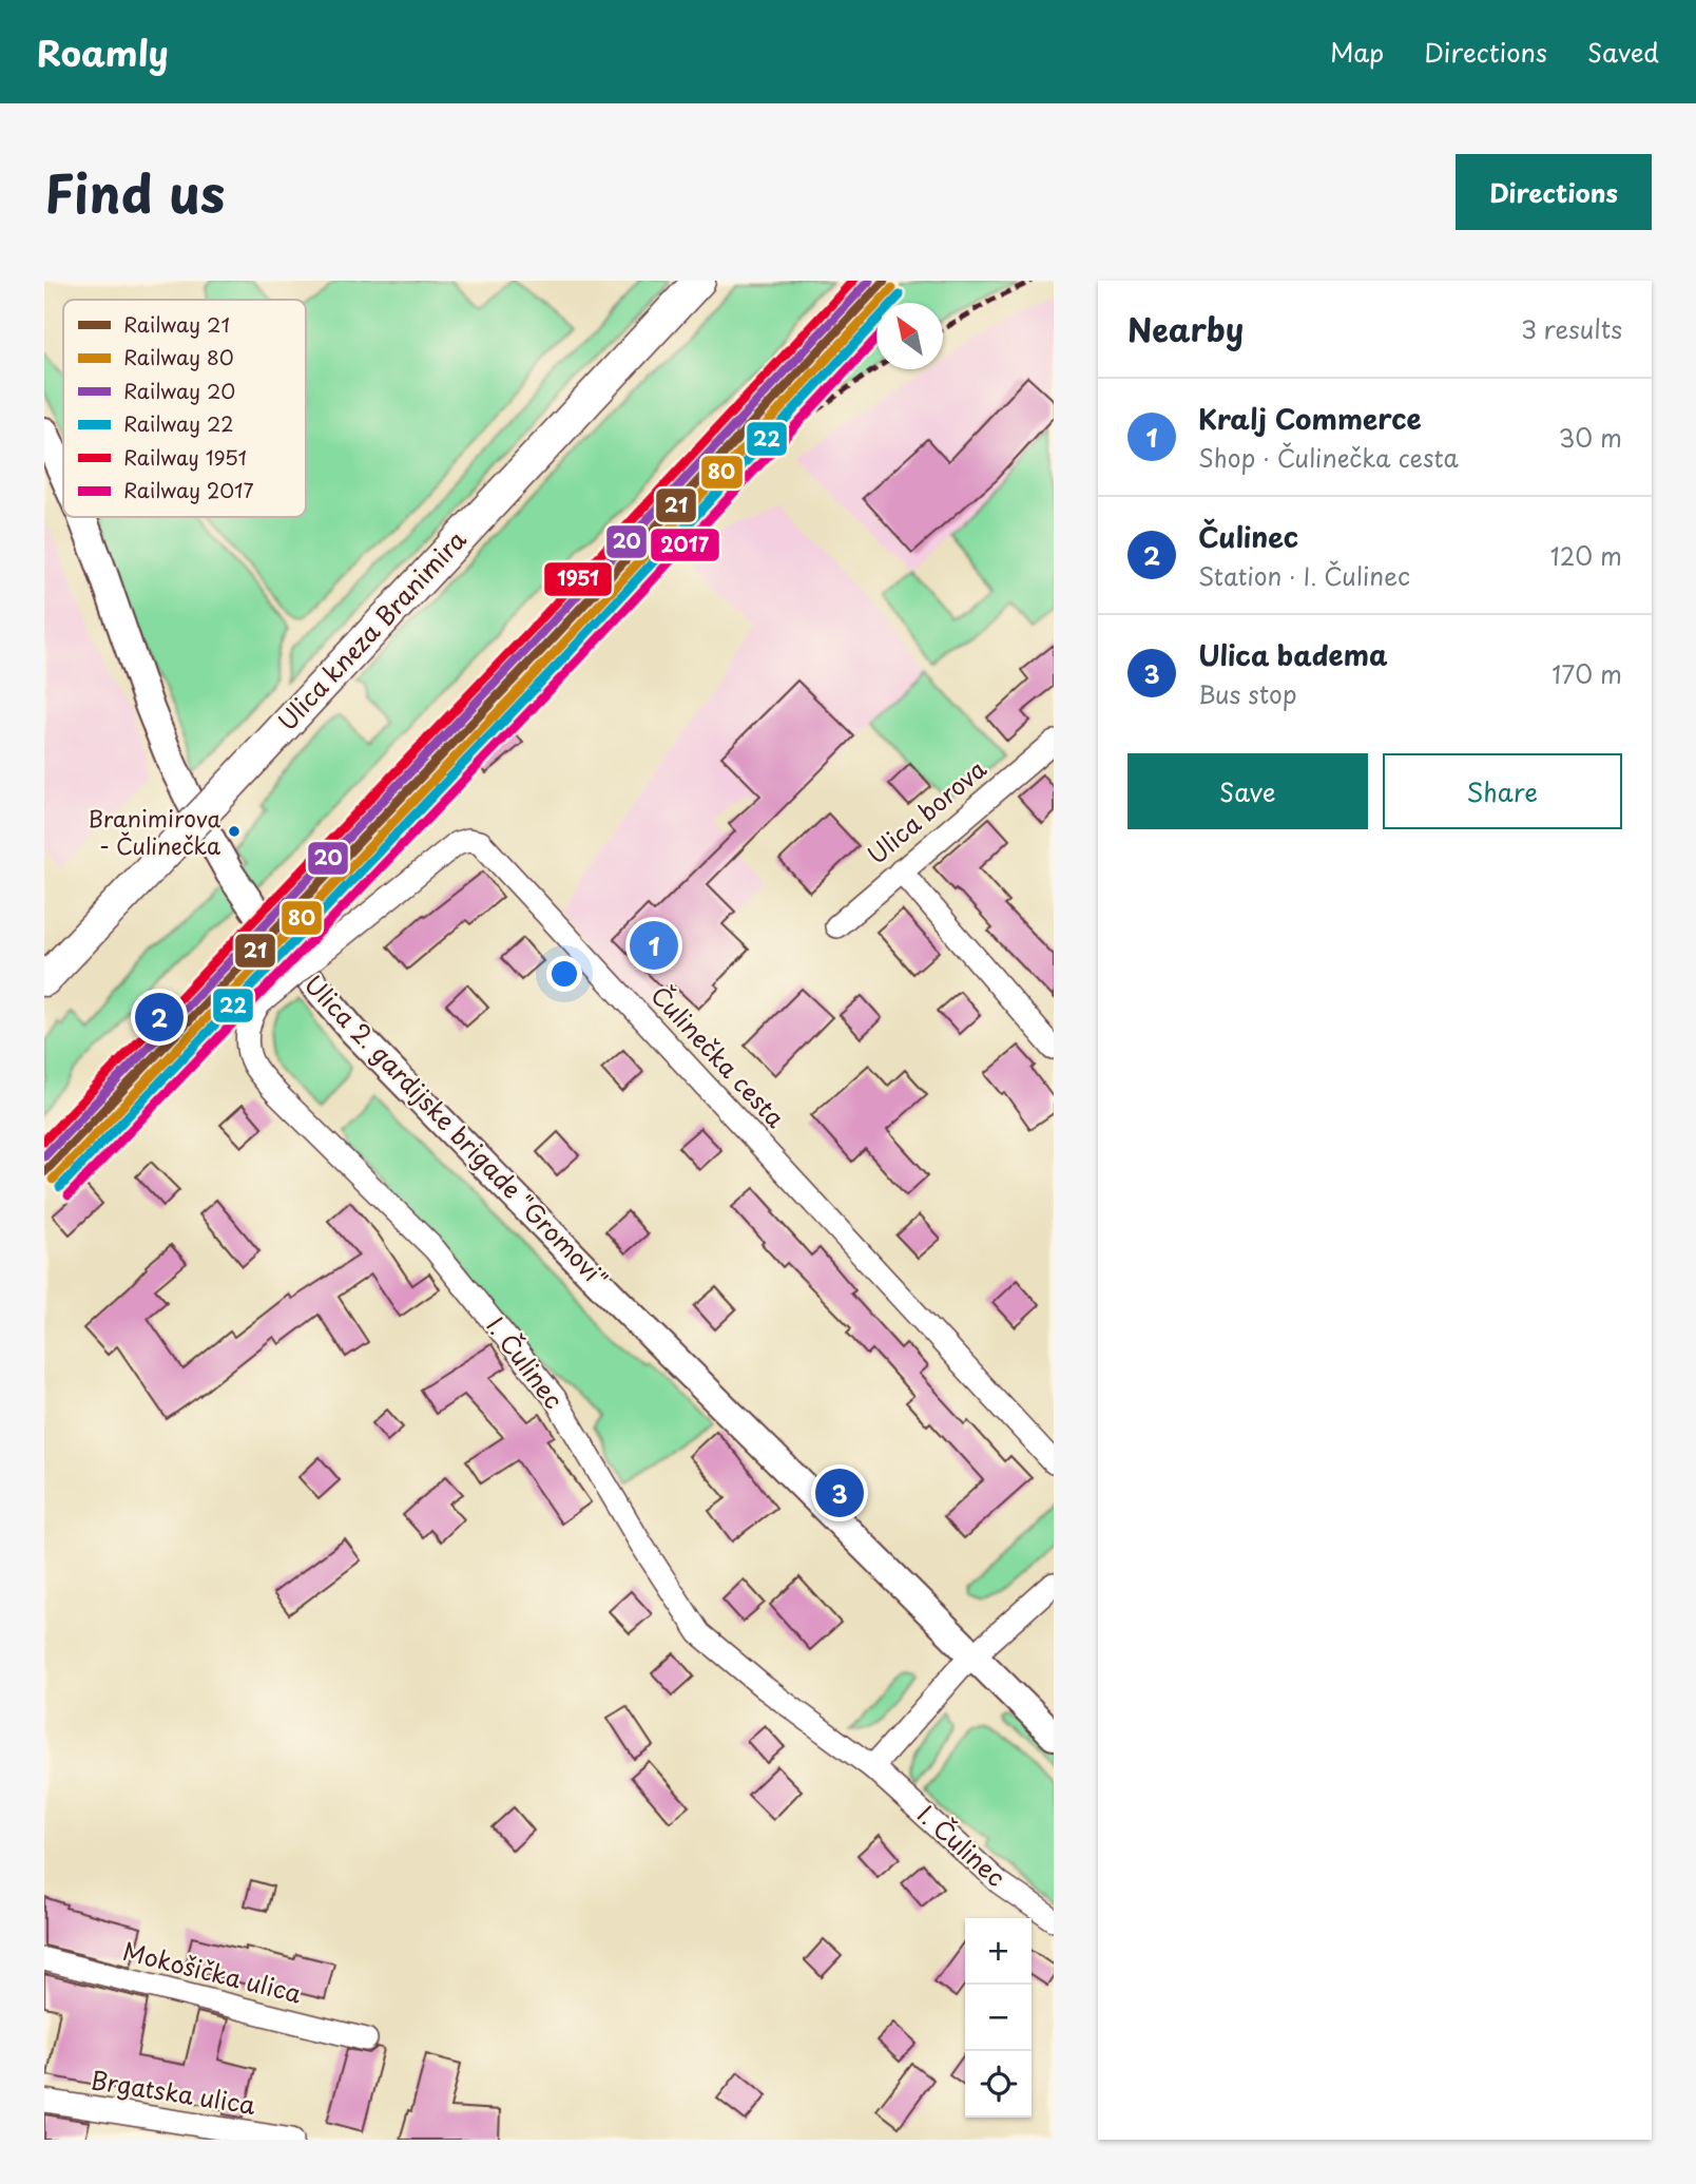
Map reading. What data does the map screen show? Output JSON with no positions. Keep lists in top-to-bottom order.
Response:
{
  "streets": {
    "main road": ["Ulica kneza Branimira"],
    "street": [
      "Ulica borova",
      "Čulinečka cesta",
      "Ulica 2. gardijske brigade \"Gromovi\"",
      "I. Čulinec",
      "Mokošička ulica",
      "Brgatska ulica"
    ]
  },
  "crossings": [
    ["Čulinečka cesta", "I. Čulinec"]
  ],
  "places": ["Branimirova - Čulinečka"],
  "lines": [
    "rail line 21",
    "rail line 20",
    "rail line 1951",
    "rail line 80",
    "rail line 22",
    "rail line 2017"
  ],
  "legend": [
    "Railway 21",
    "Railway 80",
    "Railway 20",
    "Railway 22",
    "Railway 1951",
    "Railway 2017"
  ],
  "north": "top left",
  "page": {
    "header": "Roamly",
    "nav": ["Map", "Directions", "Saved"],
    "title": "Find us",
    "buttons": [
      "Directions",
      ["Save", "Share"]
    ],
    "heading": ["Nearby", "3 results"],
    "list": [
      {
        "mark": "1",
        "name": "Kralj Commerce",
        "note": "Shop · Čulinečka cesta",
        "value": "30 m"
      },
      {
        "mark": "2",
        "name": "Čulinec",
        "note": "Station · I. Čulinec",
        "value": "120 m"
      },
      {
        "mark": "3",
        "name": "Ulica badema",
        "note": "Bus stop",
        "value": "170 m"
      }
    ],
    "pins": ["1", "2", "3"],
    "map_buttons": ["+", "−"]
  }
}
